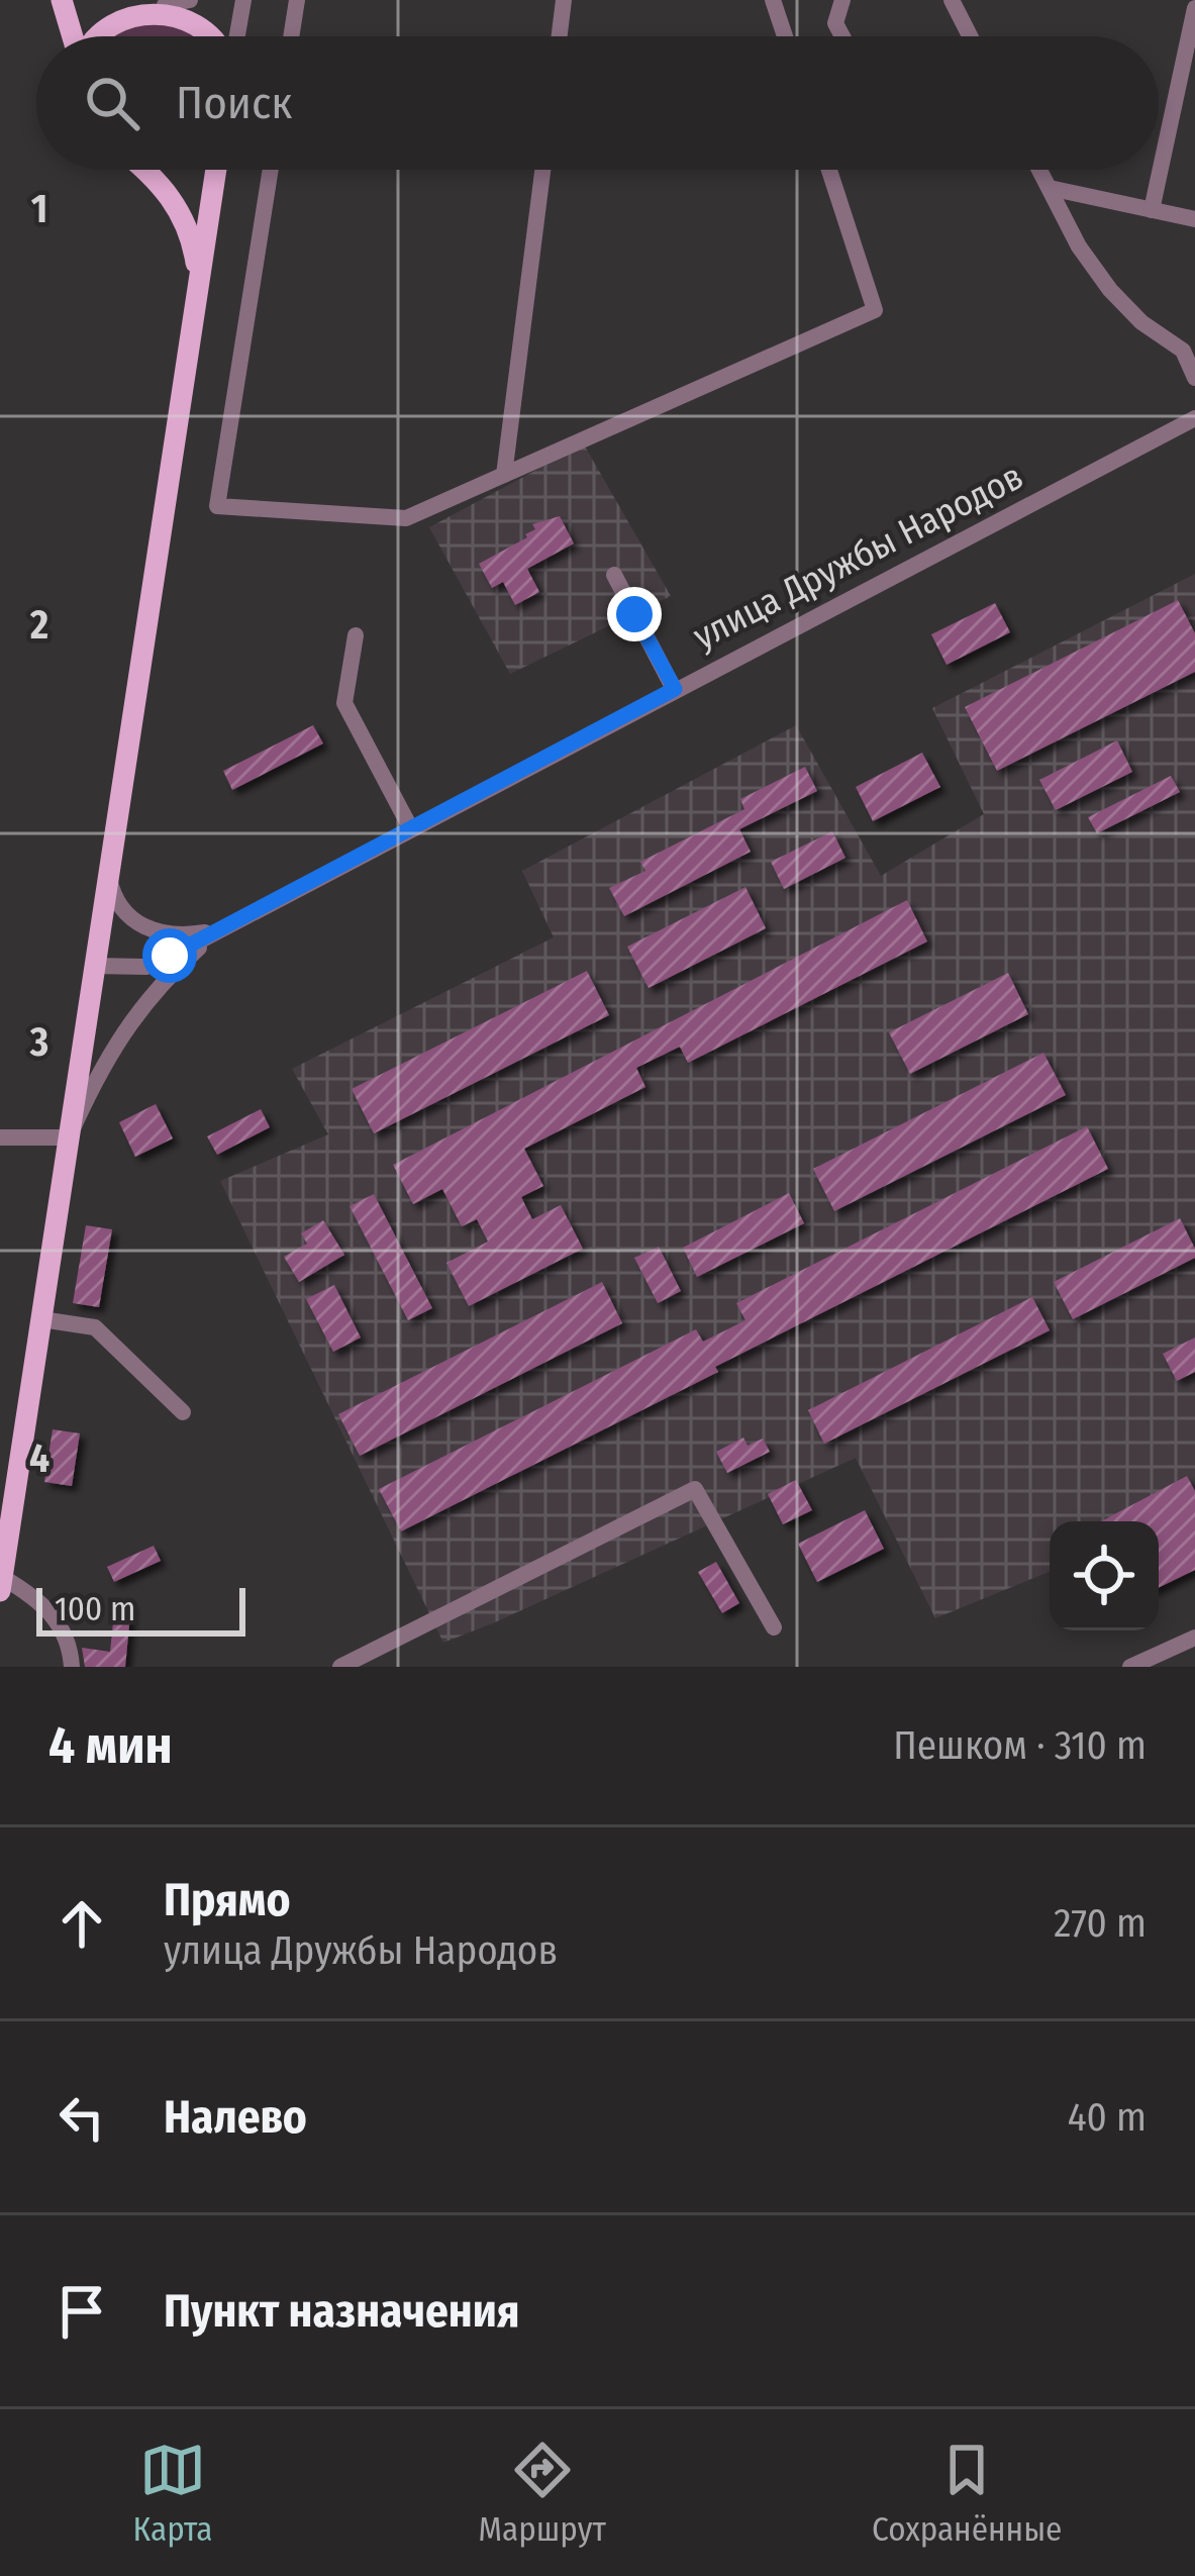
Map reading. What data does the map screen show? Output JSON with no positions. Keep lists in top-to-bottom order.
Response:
{
  "streets": {
    "street": ["улица Дружбы Народов"]
  },
  "scale_bar": "100 m",
  "page": {
    "search": "Поиск",
    "scale": "100 m",
    "heading": ["4 мин", "Пешком · 310 m"],
    "list": [
      ["Прямо", "улица Дружбы Народов", "270 m"],
      ["Налево", "40 m"],
      "Пункт назначения"
    ],
    "nav": ["Карта", "Маршрут", "Сохранённые"]
  },
  "grid": {
    "rows": [
      "1",
      "2",
      "3",
      "4"
    ]
  }
}
